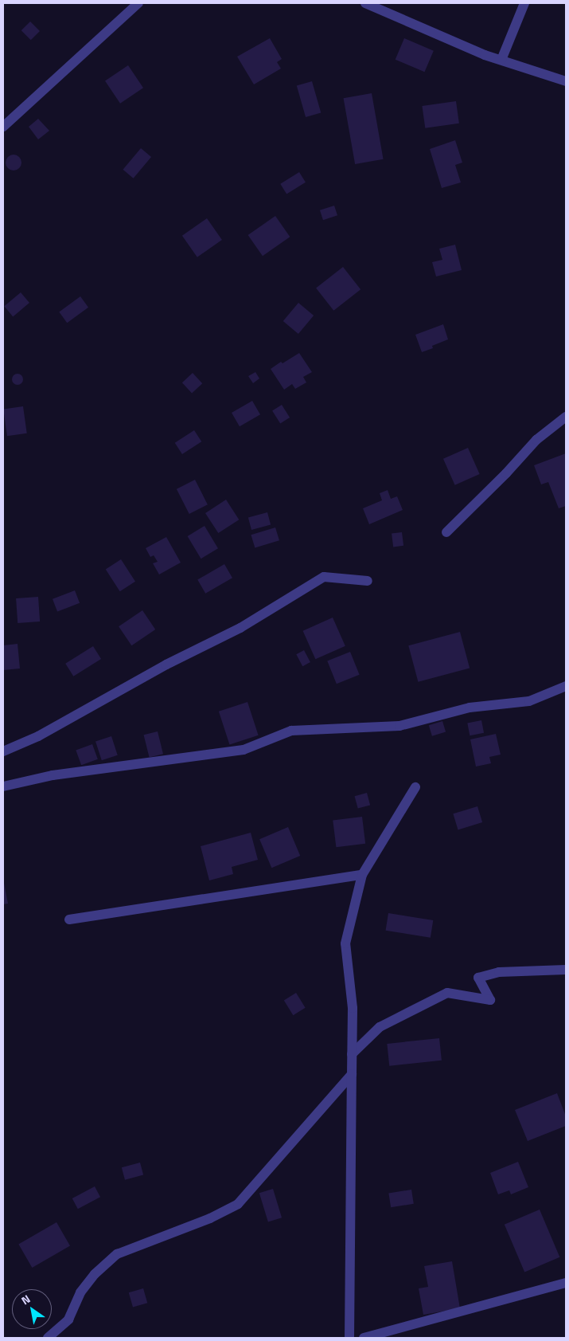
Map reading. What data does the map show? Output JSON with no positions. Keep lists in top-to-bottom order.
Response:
{
  "north": "top left"
}
